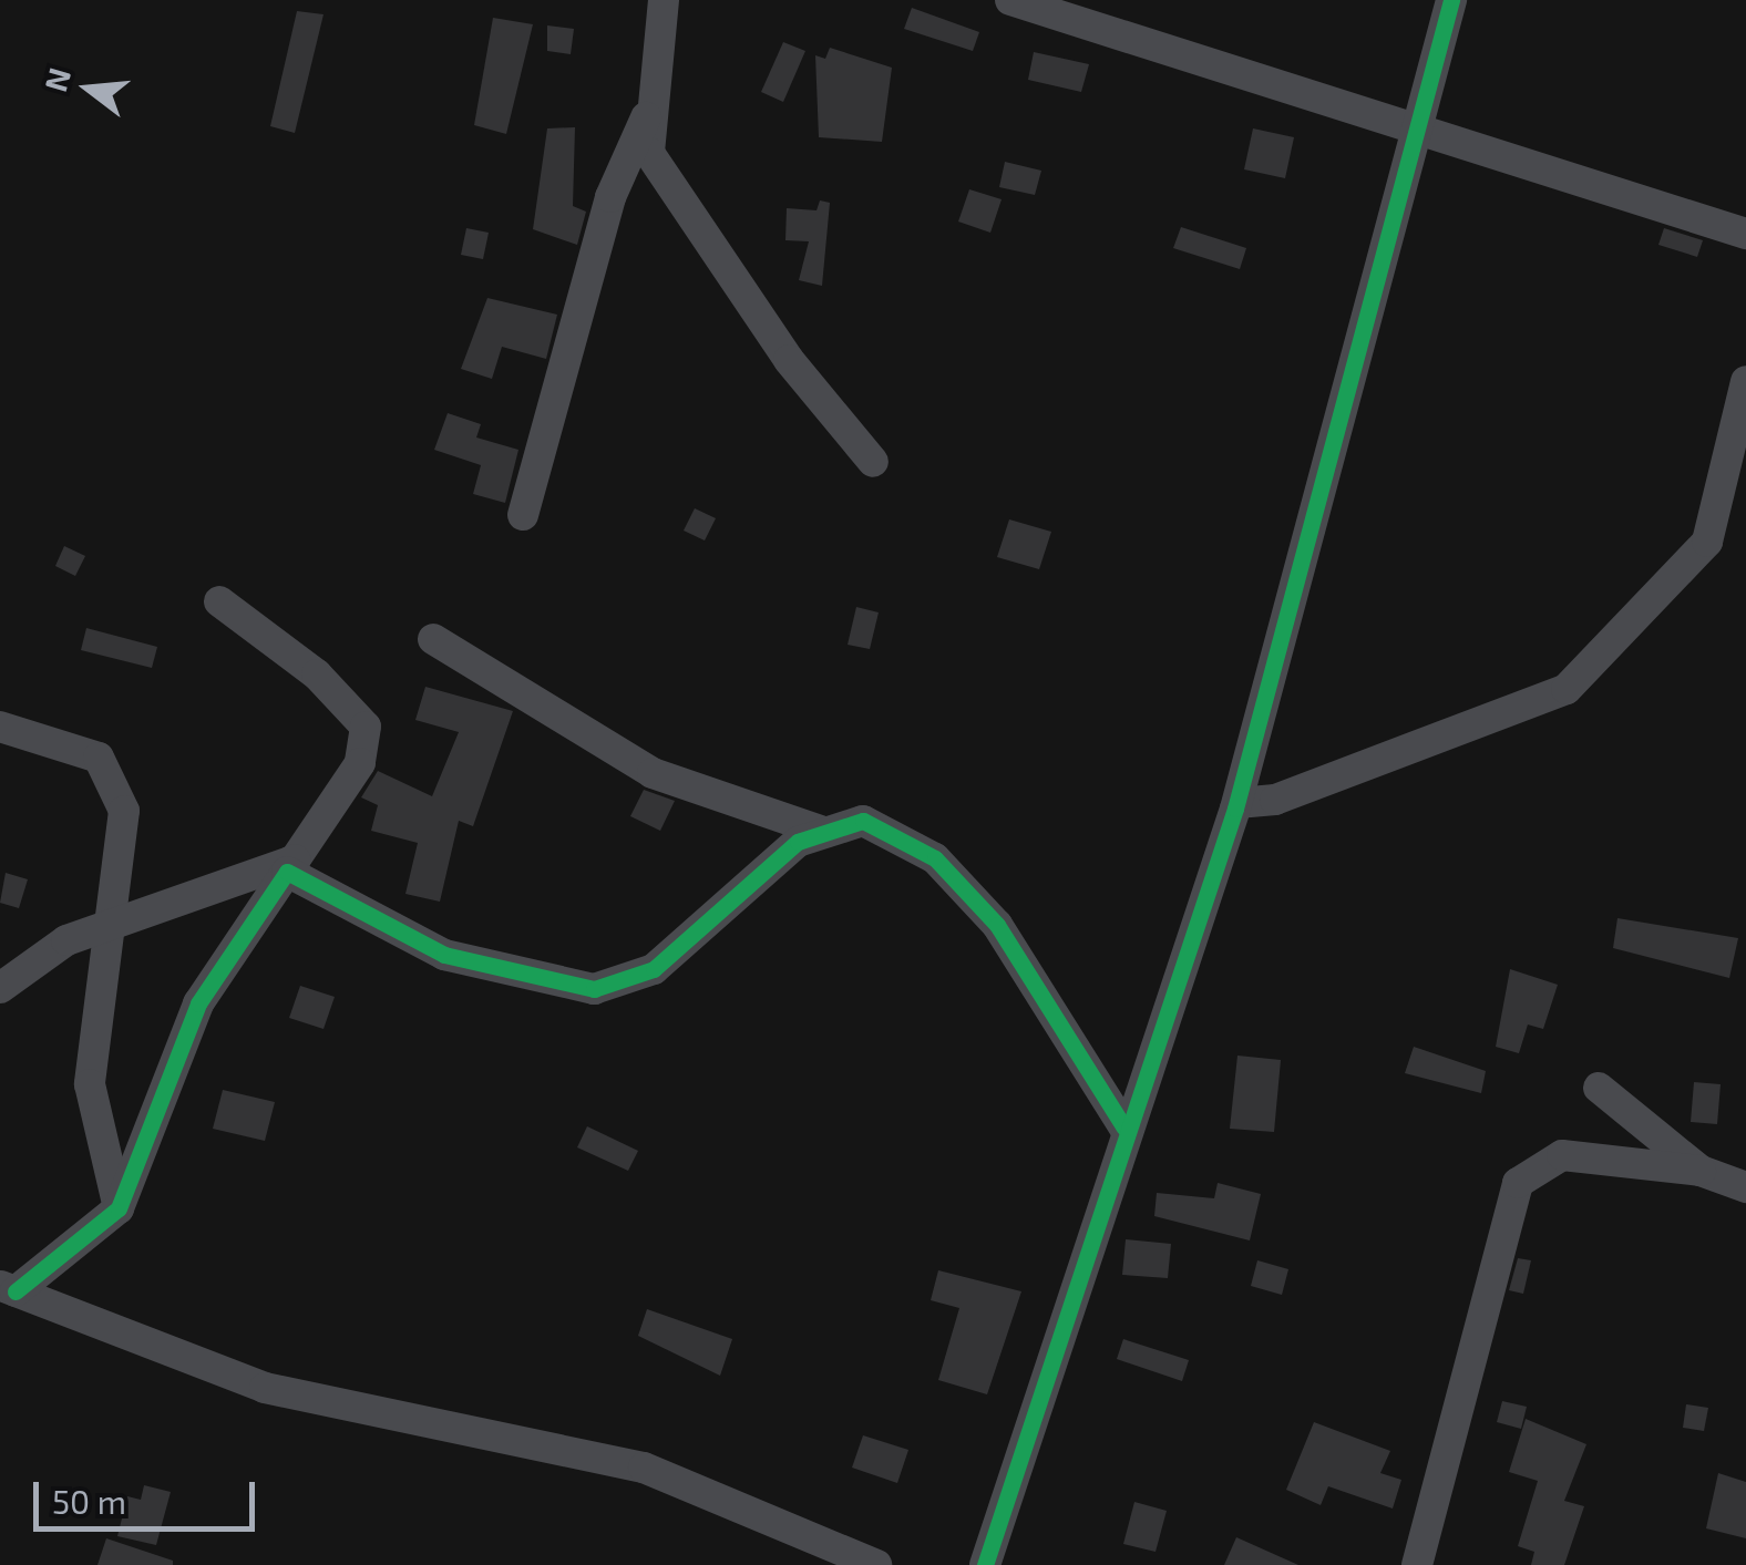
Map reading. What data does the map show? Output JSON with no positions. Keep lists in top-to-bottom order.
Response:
{
  "scale_bar": "50 m",
  "north": "left"
}
